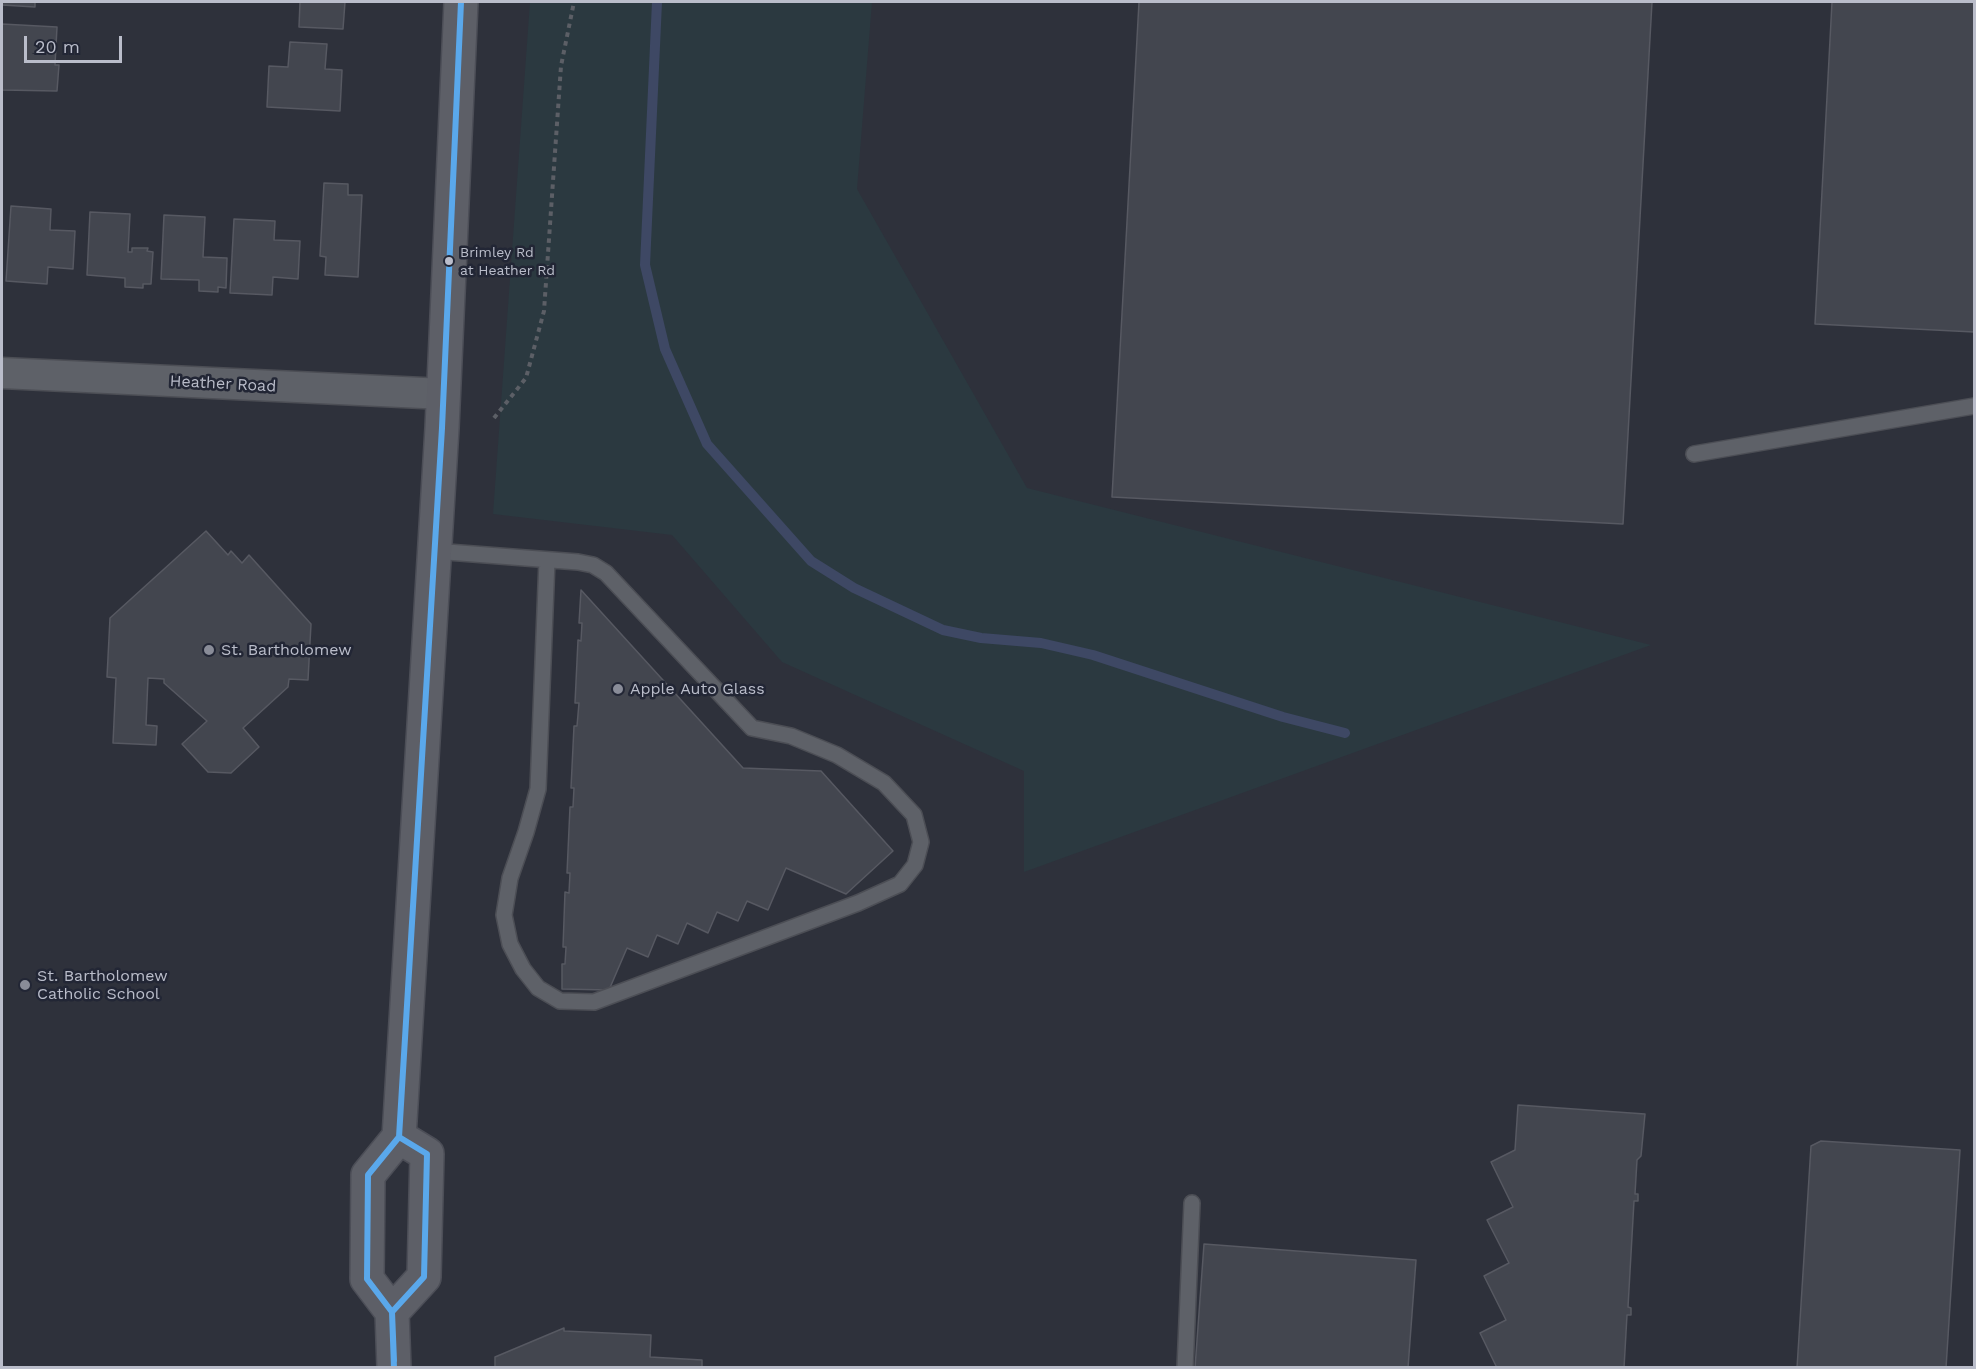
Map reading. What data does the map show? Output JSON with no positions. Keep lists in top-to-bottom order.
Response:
{
  "streets": {
    "street": ["Heather Road"]
  },
  "places": [
    "Brimley Rd at Heather Rd",
    "St. Bartholomew",
    "Apple Auto Glass",
    "St. Bartholomew Catholic School"
  ],
  "scale_bar": "20 m"
}
